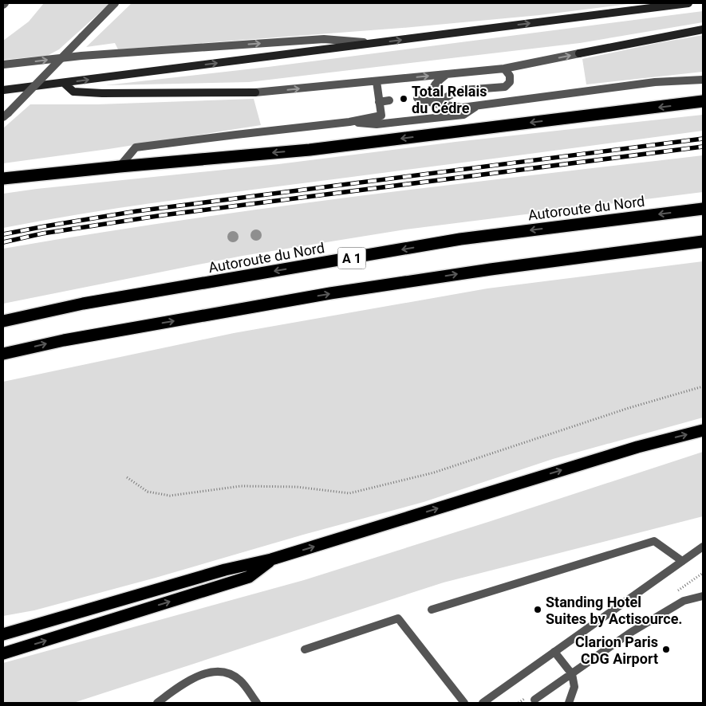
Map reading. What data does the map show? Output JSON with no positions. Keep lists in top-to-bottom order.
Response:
{
  "streets": {
    "highway": ["Autoroute du Nord", "A 1"]
  },
  "places": ["Total Relais du Cédre", "Standing Hotel Suites by Actisource.", "Clarion Paris CDG Airport"]
}
